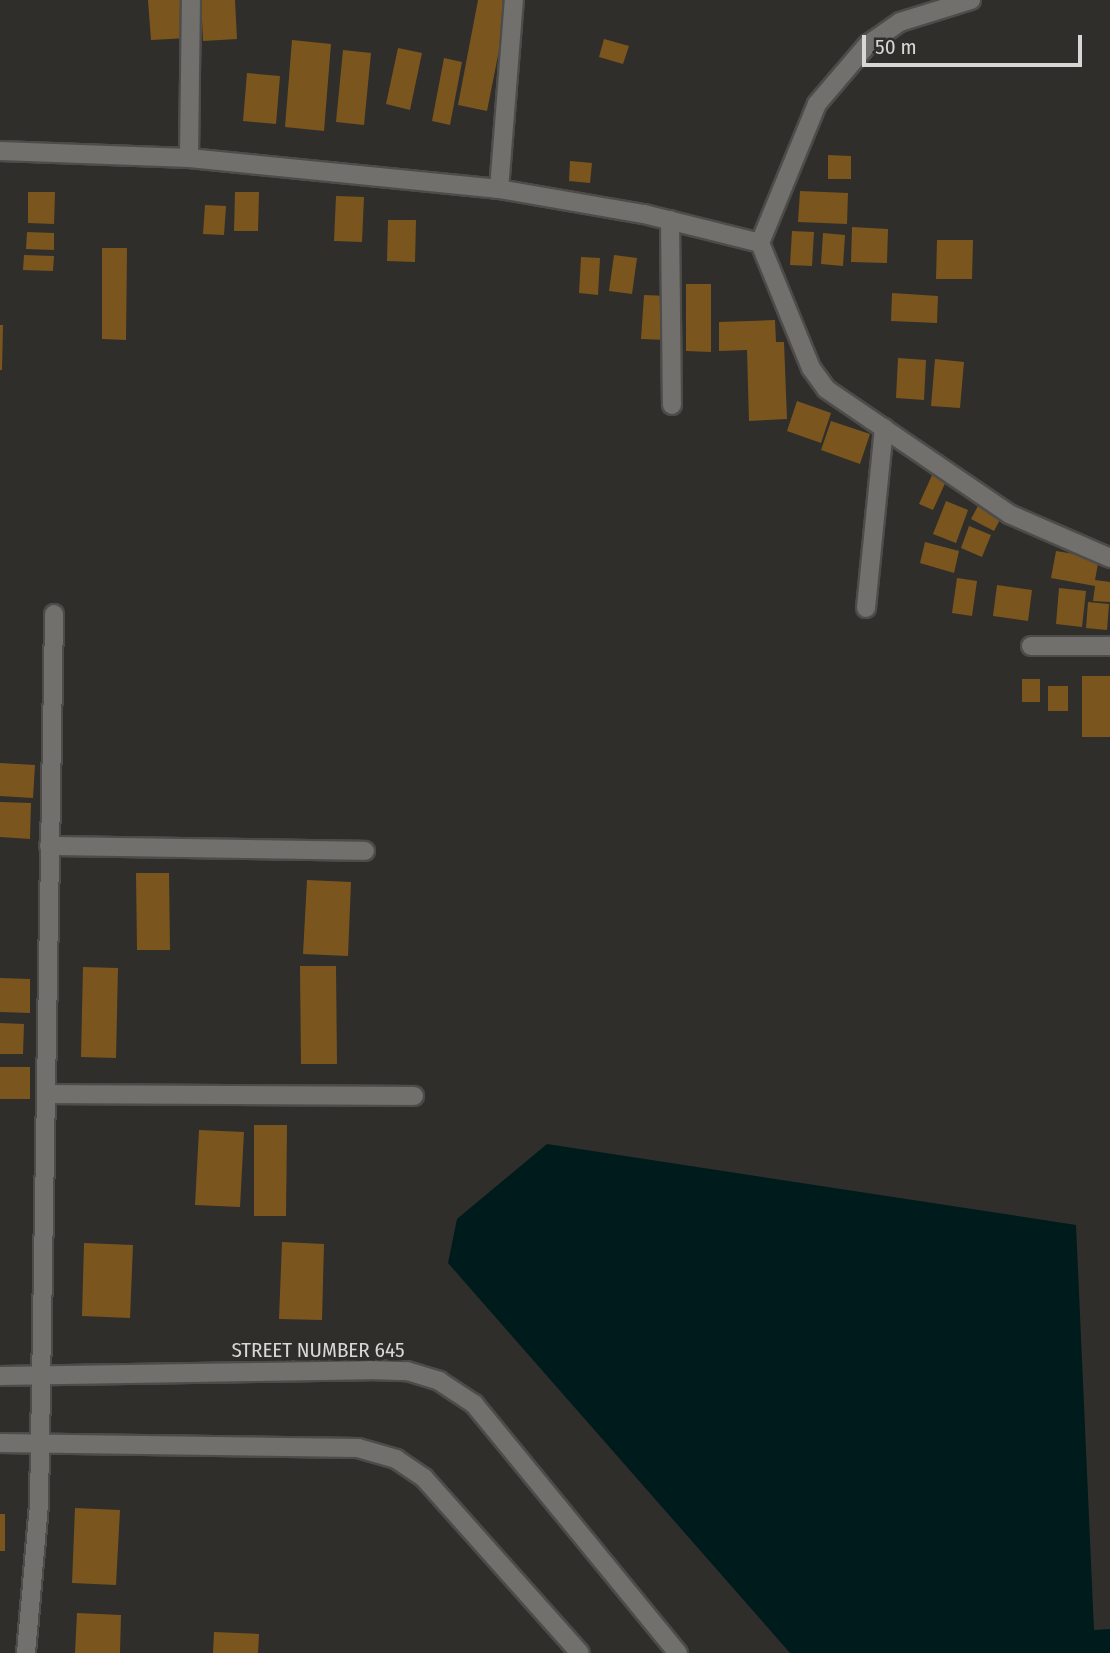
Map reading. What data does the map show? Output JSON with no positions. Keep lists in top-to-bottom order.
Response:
{
  "streets": {
    "street": ["STREET NUMBER 645"]
  },
  "scale_bar": "50 m"
}
